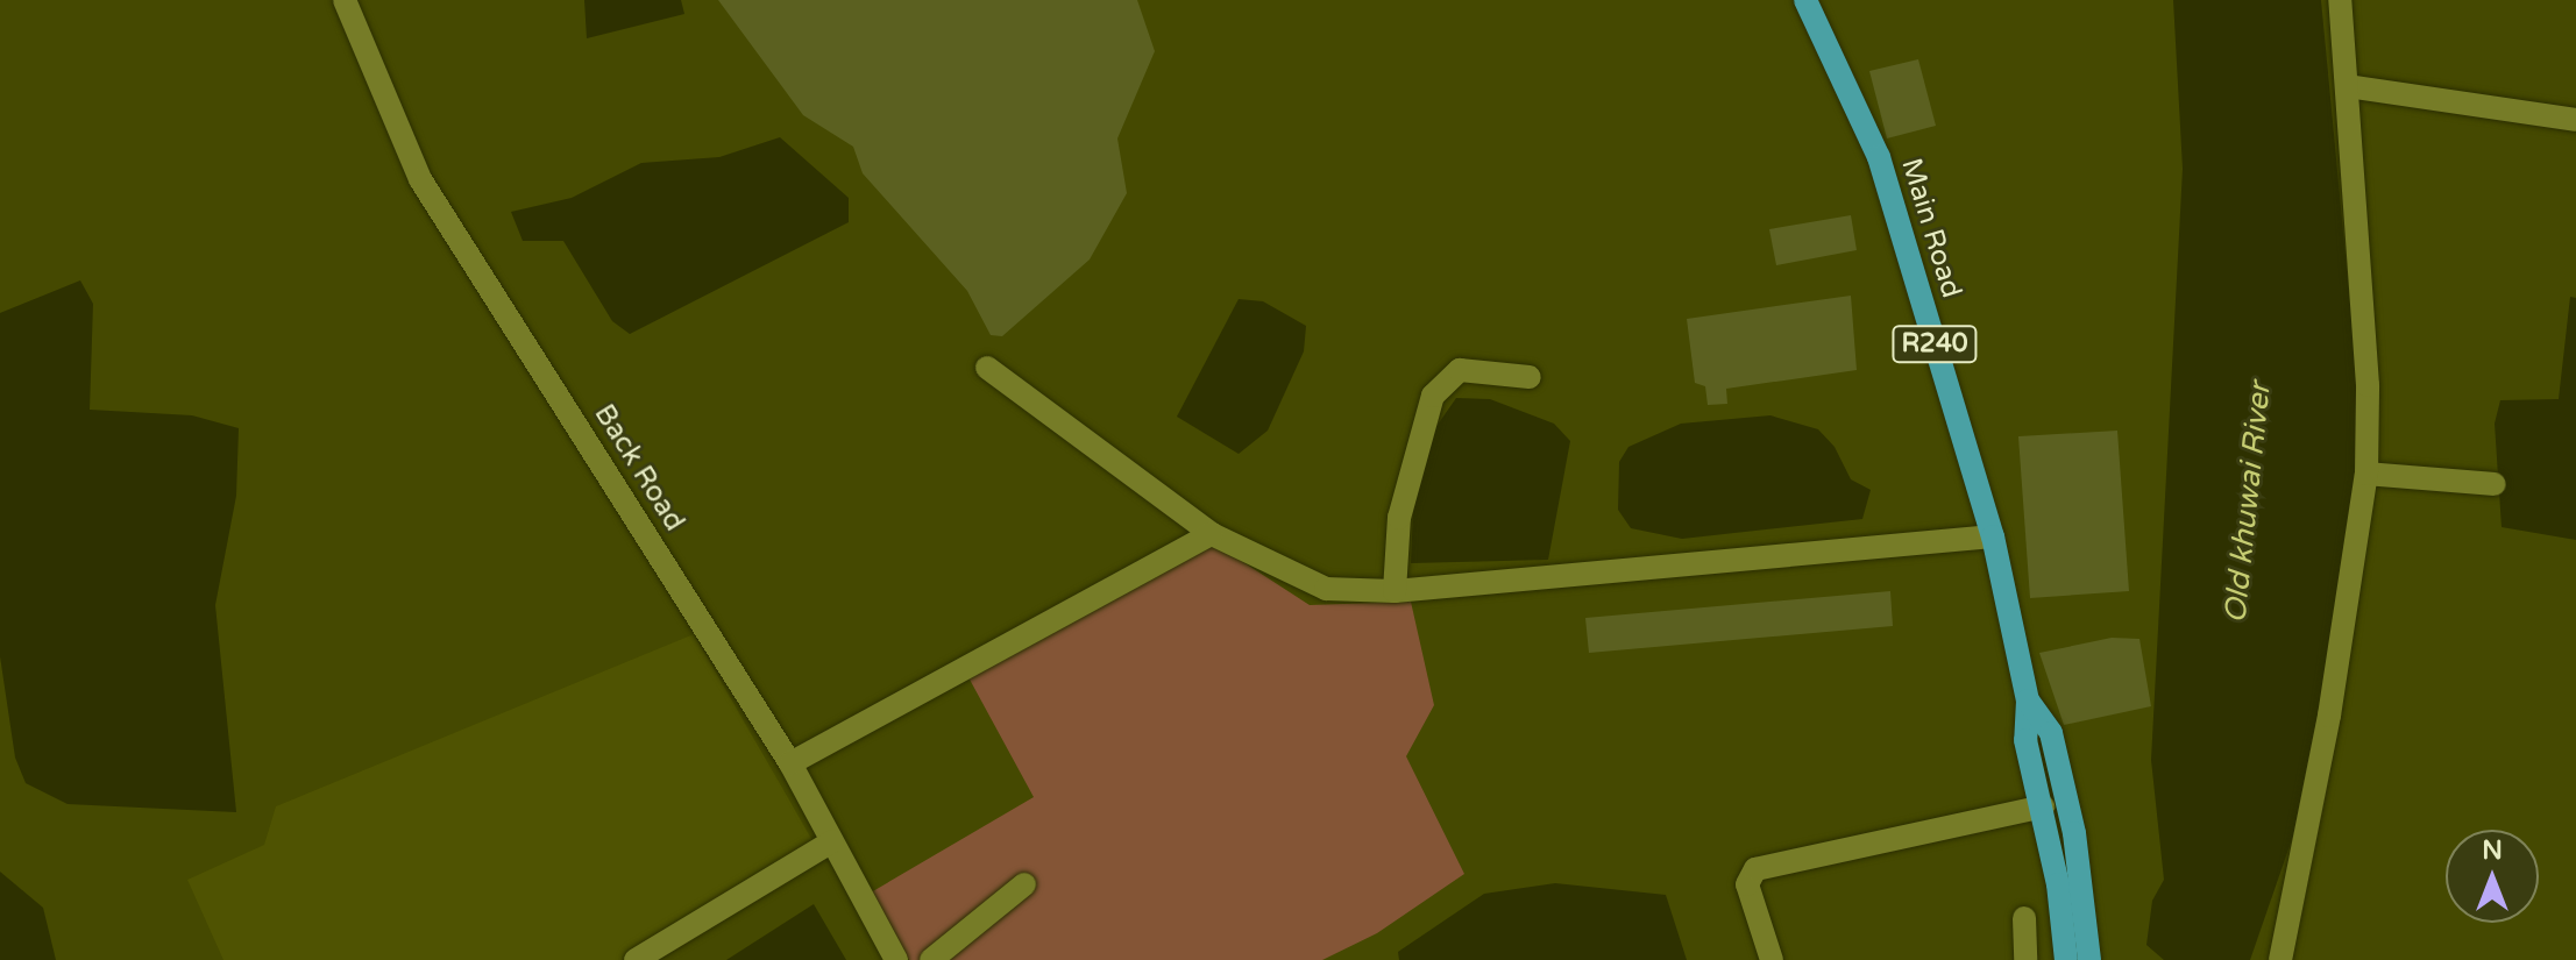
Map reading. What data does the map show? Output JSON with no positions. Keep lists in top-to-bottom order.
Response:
{
  "streets": {
    "main road": ["Main Road", "R240"],
    "street": ["Back Road"]
  },
  "water": ["Old khuwai River"],
  "north": "top"
}
